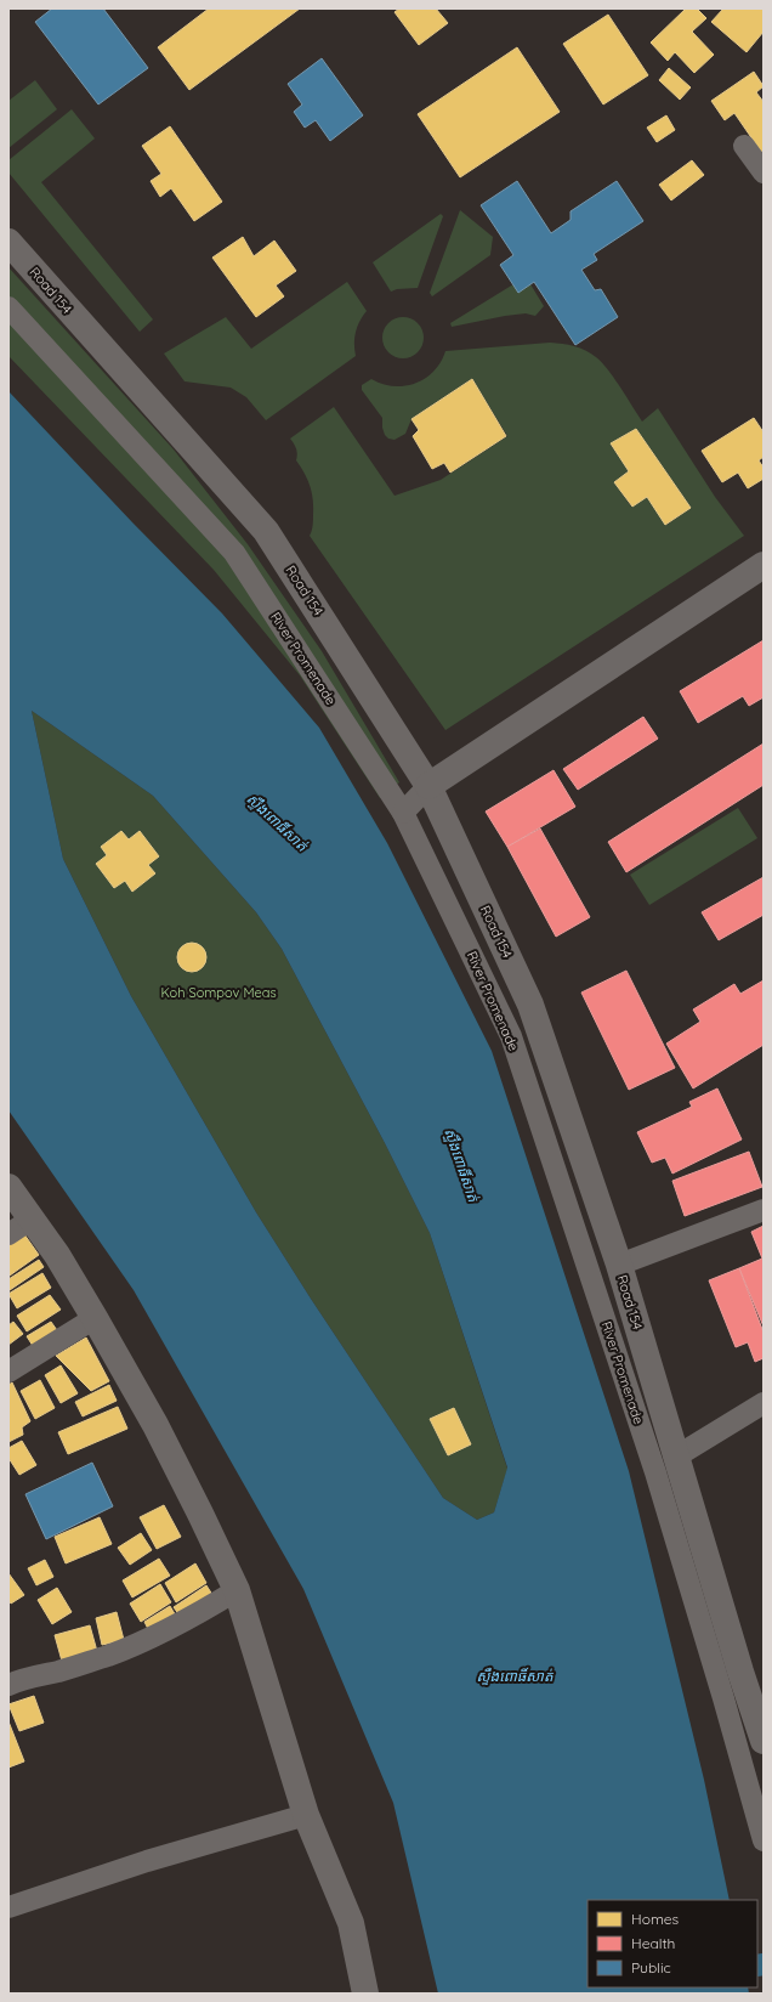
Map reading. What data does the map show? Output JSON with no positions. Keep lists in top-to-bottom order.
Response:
{
  "streets": {
    "main road": ["Road 154"],
    "street": ["River Promenade"]
  },
  "water": ["ស្ទឹងពោធិ៍សាត់"],
  "parks": ["Koh Sompov Meas"],
  "legend": ["Homes", "Health", "Public"]
}
